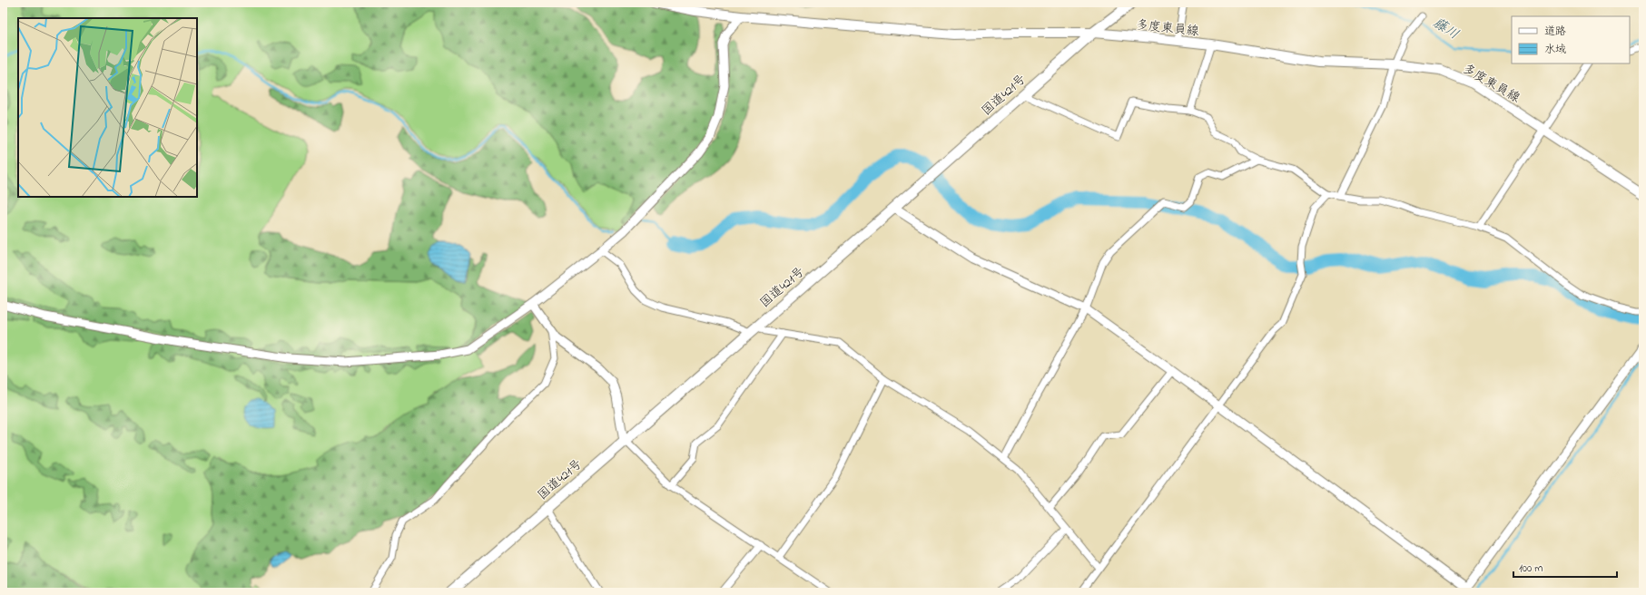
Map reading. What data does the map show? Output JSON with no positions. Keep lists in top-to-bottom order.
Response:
{
  "streets": {
    "highway": ["国道421号"],
    "main road": ["多度東員線"]
  },
  "crossings": [
    ["多度東員線", "国道421号"]
  ],
  "water": ["藤川"],
  "legend": ["道路", "水域"],
  "scale_bar": "100 m"
}
